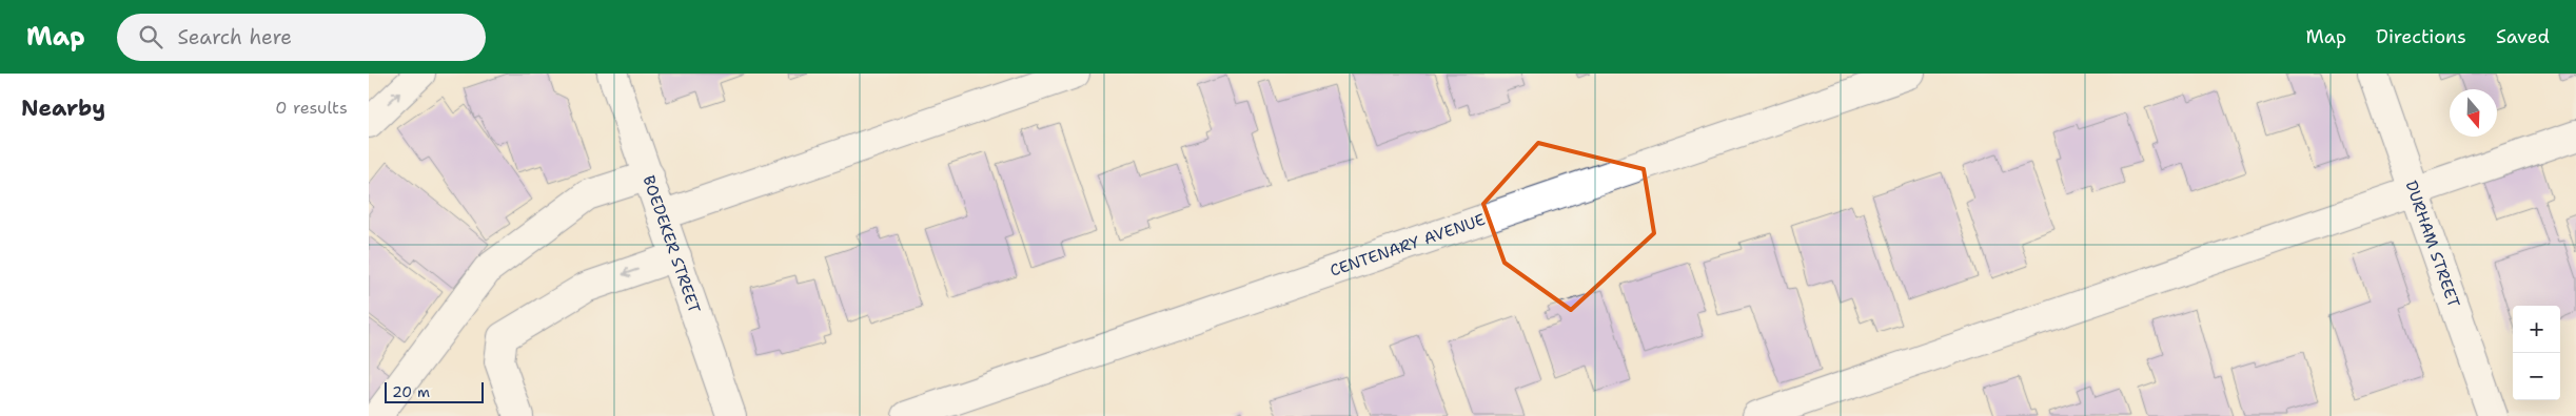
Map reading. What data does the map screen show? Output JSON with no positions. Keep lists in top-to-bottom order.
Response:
{
  "streets": {
    "street": ["BOEDEKER STREET", "CENTENARY AVENUE", "DURHAM STREET"]
  },
  "scale_bar": "20 m",
  "north": "bottom",
  "page": {
    "header": "Map",
    "search": "Search here",
    "nav": ["Map", "Directions", "Saved"],
    "heading": ["Nearby", "0 results"],
    "map_buttons": ["+", "−"],
    "scale": "20 m"
  }
}
